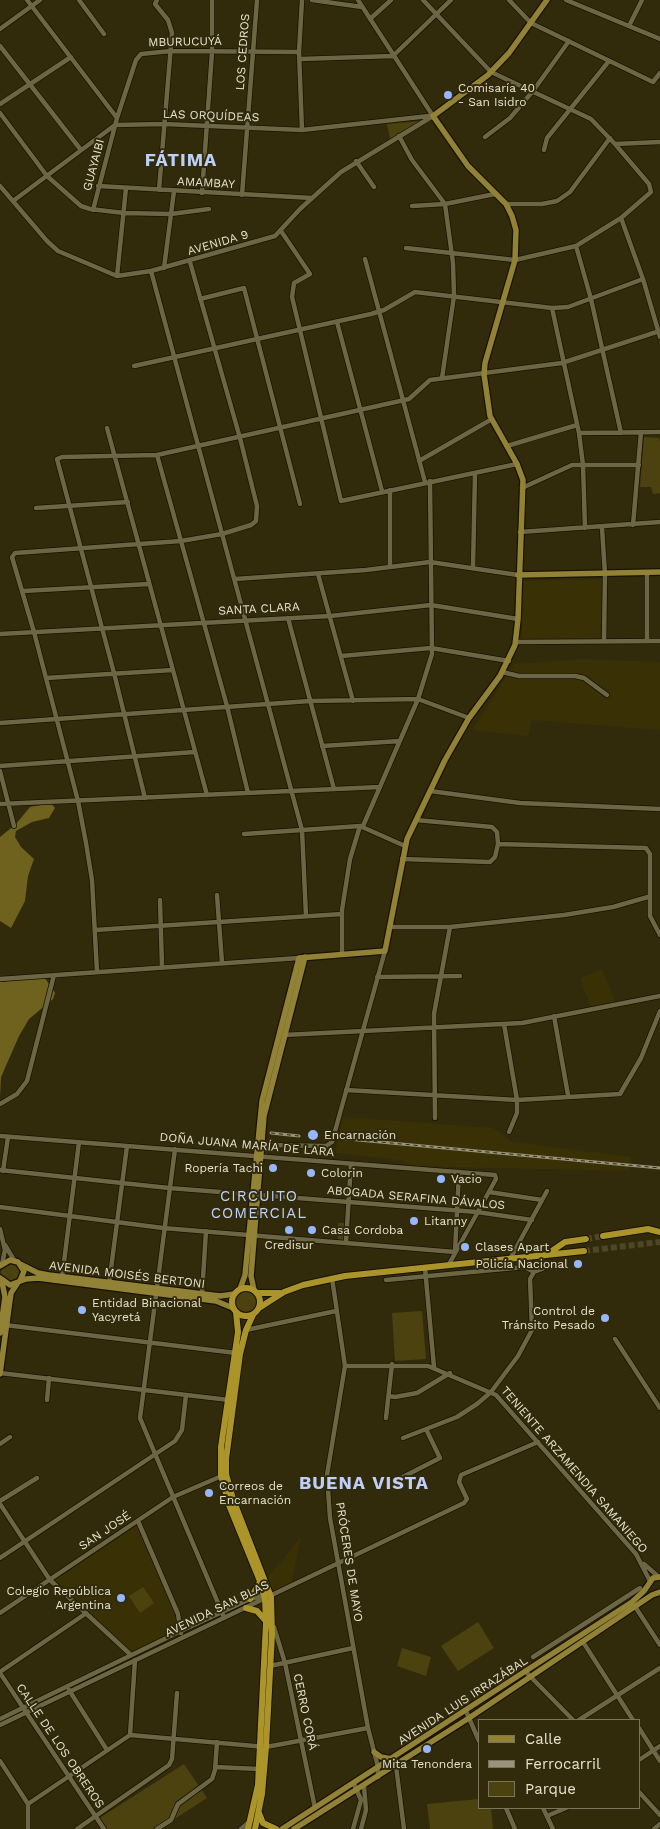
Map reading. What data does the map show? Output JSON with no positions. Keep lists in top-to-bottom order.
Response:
{
  "streets": {
    "main road": ["AVENIDA MOISÉS BERTONI", "AVENIDA LUIS IRRAZÁBAL"],
    "street": [
      "MBURUCUYÁ",
      "LOS CEDROS",
      "LAS ORQUÍDEAS",
      "GUAYAIBI",
      "AMAMBAY",
      "AVENIDA 9",
      "SANTA CLARA",
      "DOÑA JUANA MARÍA DE LARA",
      "ABOGADA SERAFINA DÁVALOS",
      "TENIENTE ARZAMENDIA SAMANIEGO",
      "SAN JOSÉ",
      "PRÓCERES DE MAYO",
      "AVENIDA SAN BLAS",
      "CERRO CORÁ",
      "CALLE DE LOS OBREROS"
    ]
  },
  "crossings": [
    ["MBURUCUYÁ", "LOS CEDROS"],
    ["MBURUCUYÁ", "GUAYAIBI"],
    ["LOS CEDROS", "LAS ORQUÍDEAS"],
    ["LOS CEDROS", "AMAMBAY"],
    ["LAS ORQUÍDEAS", "GUAYAIBI"],
    ["LAS ORQUÍDEAS", "AVENIDA 9"],
    ["GUAYAIBI", "AMAMBAY"],
    ["AMAMBAY", "AVENIDA 9"],
    ["TENIENTE ARZAMENDIA SAMANIEGO", "PRÓCERES DE MAYO"],
    ["TENIENTE ARZAMENDIA SAMANIEGO", "AVENIDA SAN BLAS"],
    ["PRÓCERES DE MAYO", "AVENIDA SAN BLAS"],
    ["PRÓCERES DE MAYO", "AVENIDA LUIS IRRAZÁBAL"],
    ["AVENIDA SAN BLAS", "CALLE DE LOS OBREROS"],
    ["AVENIDA LUIS IRRAZÁBAL", "CERRO CORÁ"]
  ],
  "districts": ["FÁTIMA", "CIRCUITO COMERCIAL", "BUENA VISTA"],
  "places": [
    "Comisaría 40 - San Isidro",
    "Encarnación",
    "Ropería Tachi",
    "Colorin",
    "Vacio",
    "Litanny",
    "Credisur",
    "Casa Cordoba",
    "Clases Apart",
    "Policía Nacional",
    "Entidad Binacional Yacyretá",
    "Control de Tránsito Pesado",
    "Correos de Encarnación",
    "Colegio República Argentina",
    "Mita Tenondera"
  ],
  "legend": ["Calle", "Ferrocarril", "Parque"]
}
